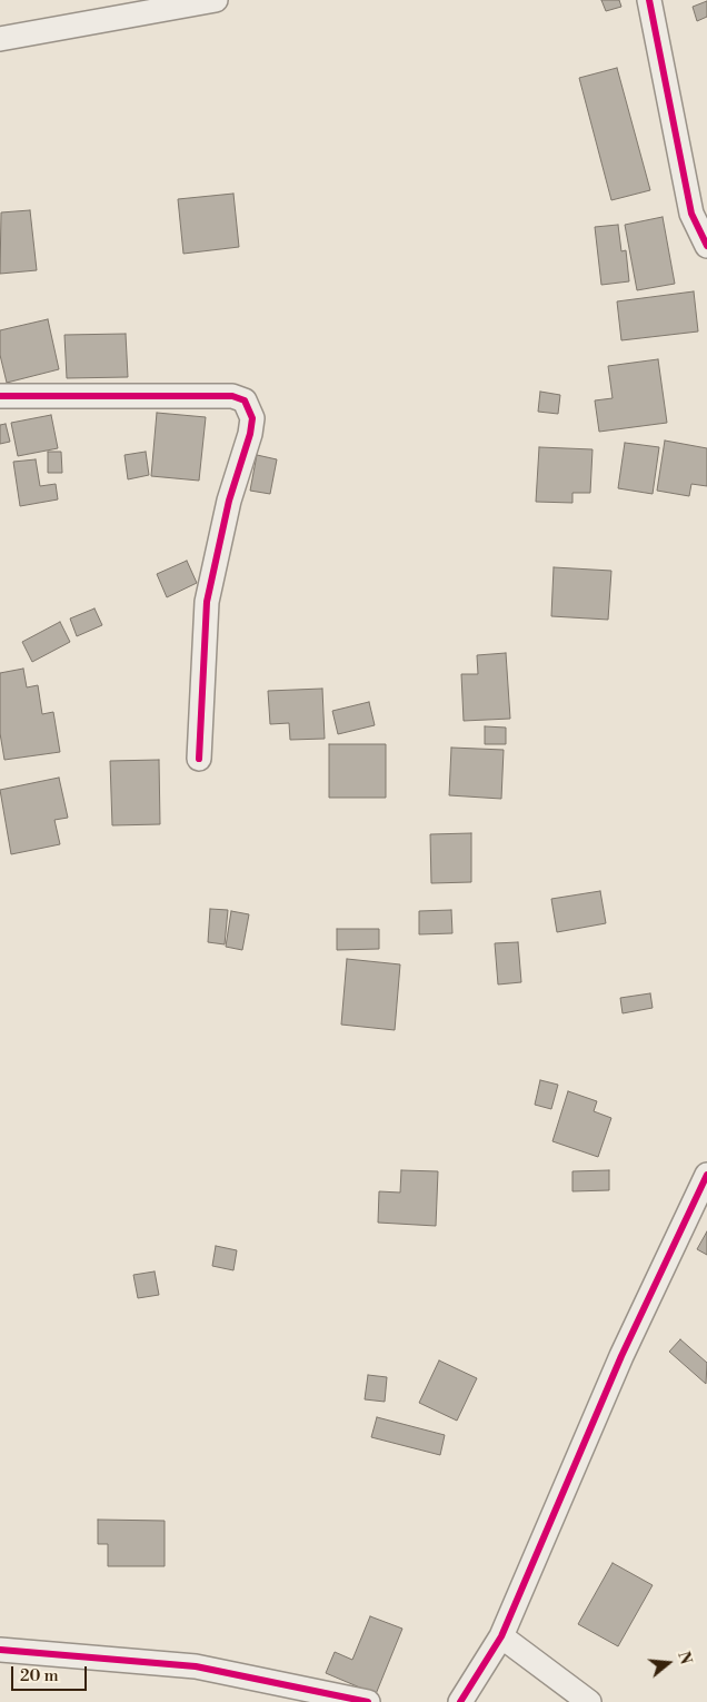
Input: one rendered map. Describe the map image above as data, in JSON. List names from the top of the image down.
{
  "scale_bar": "20 m",
  "north": "right"
}
